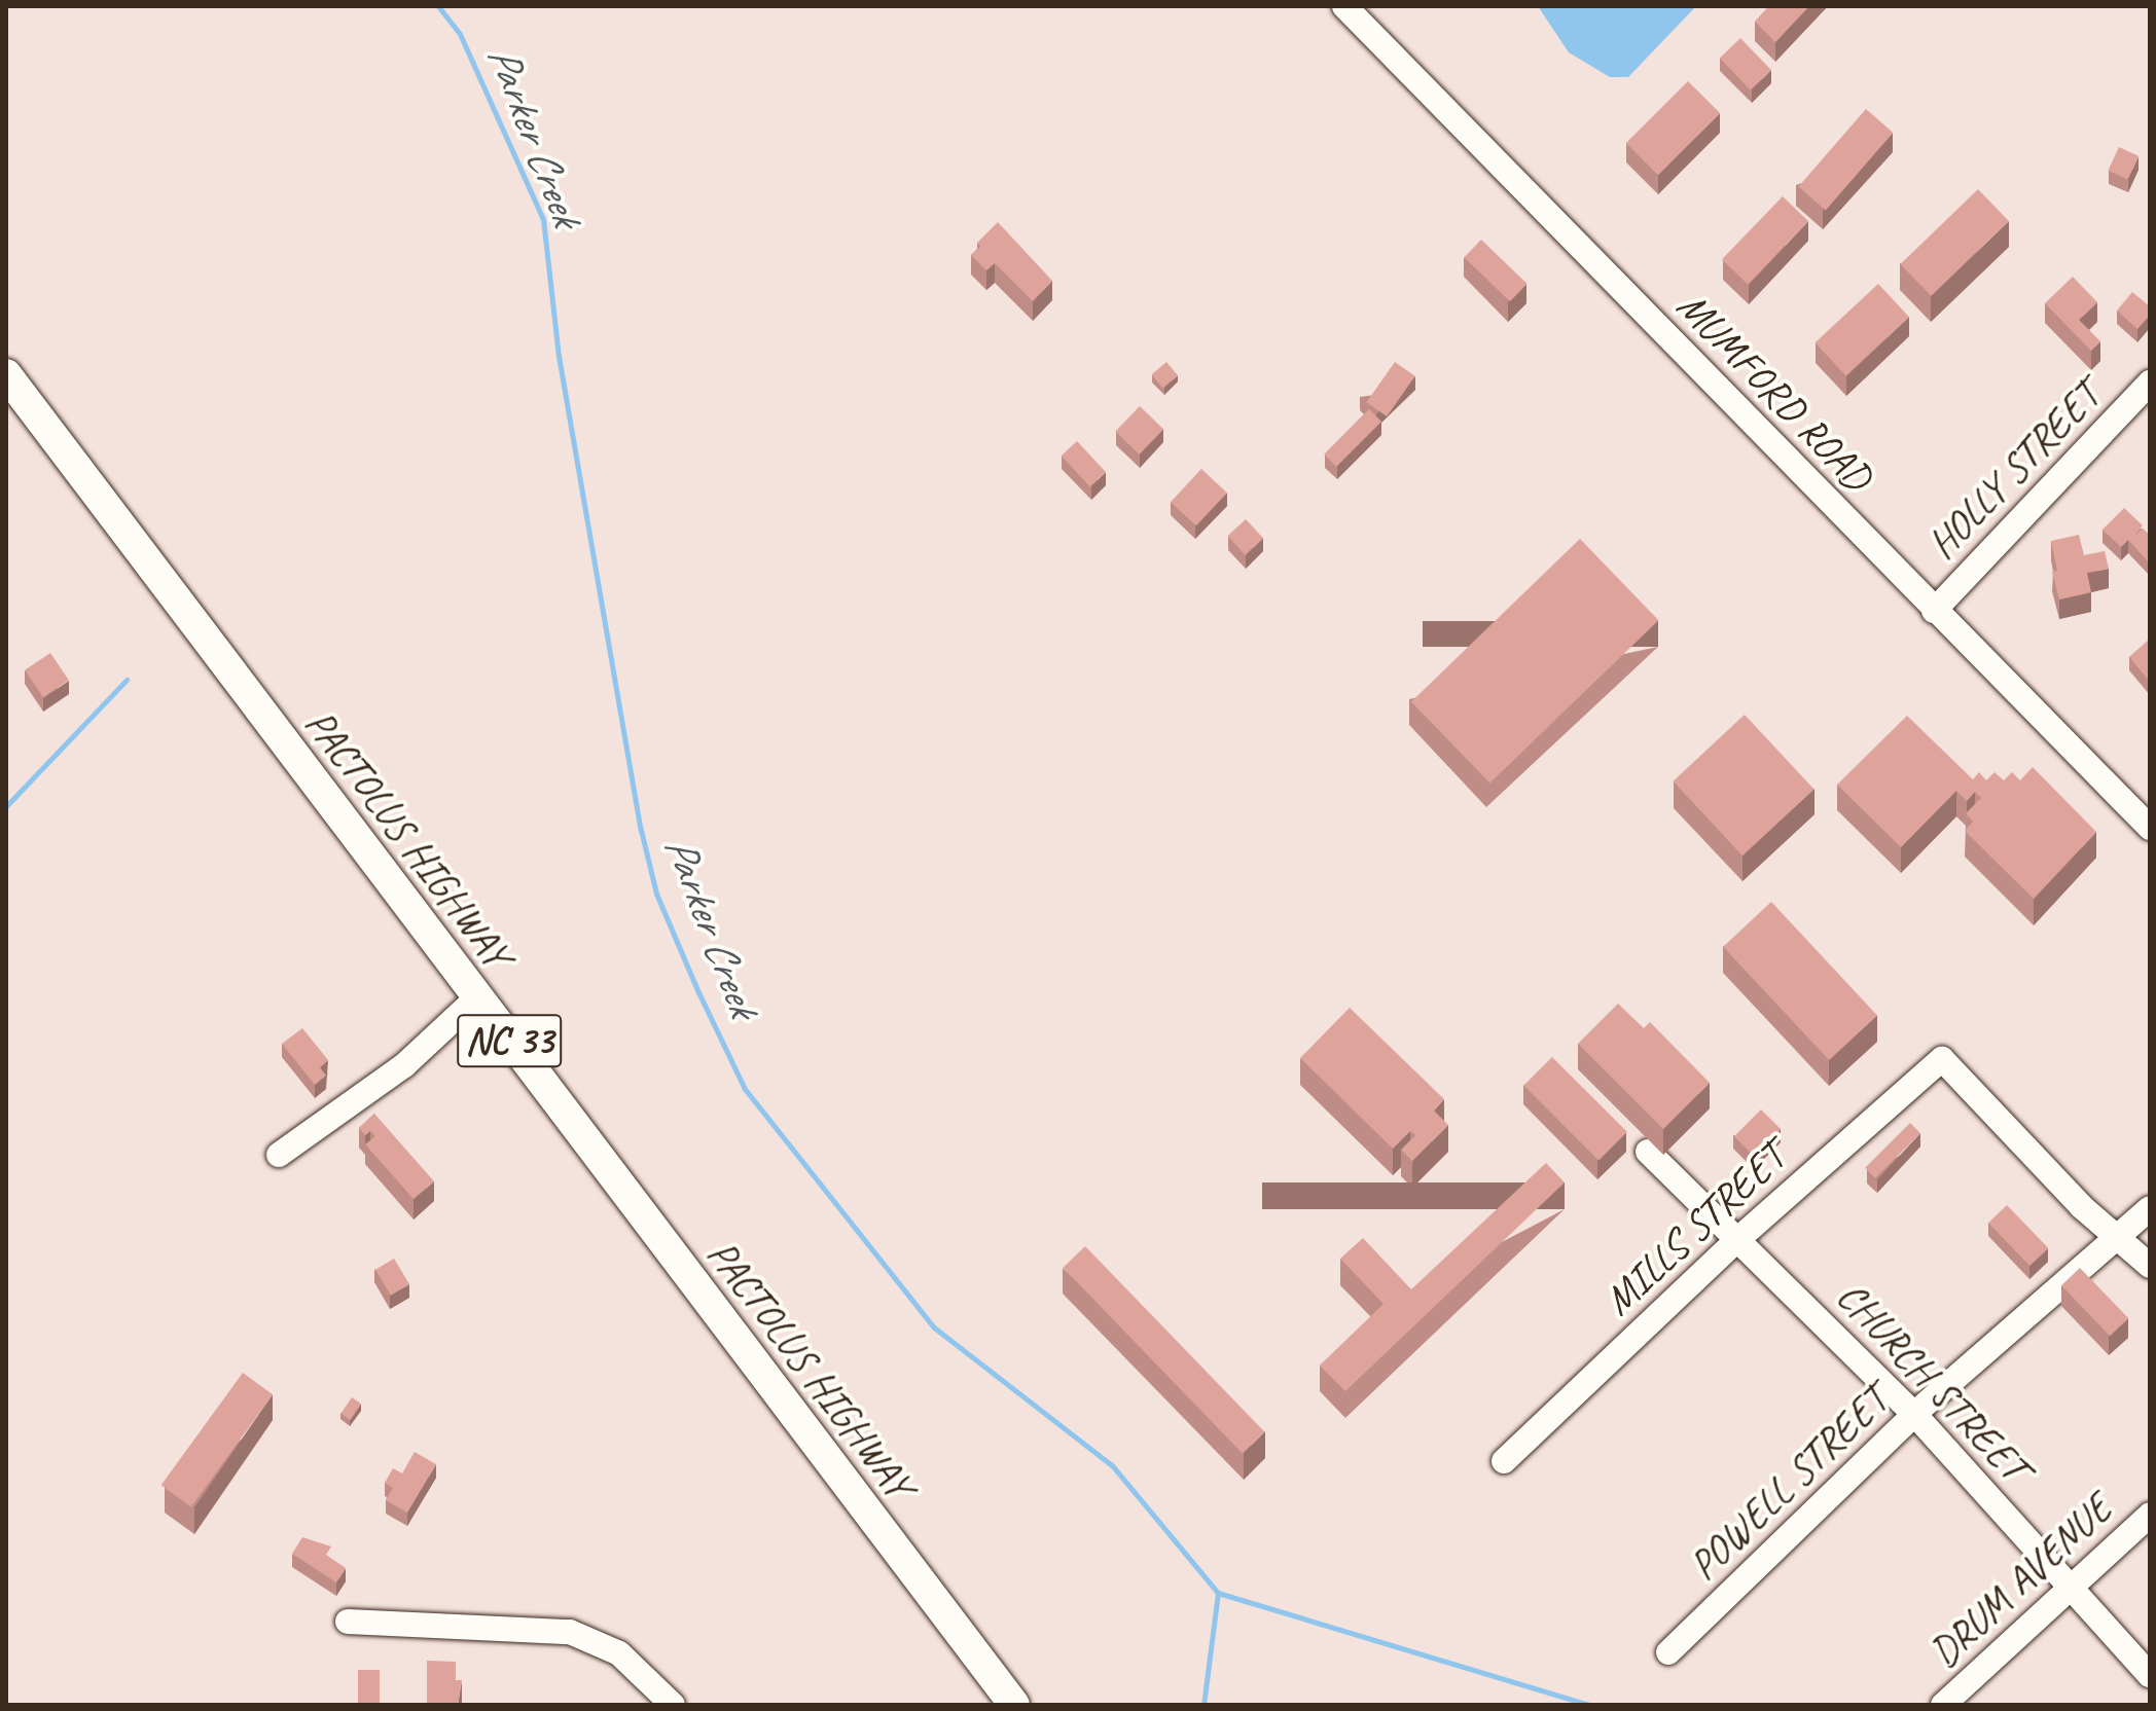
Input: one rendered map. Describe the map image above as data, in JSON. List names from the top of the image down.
{
  "streets": {
    "main road": ["PACTOLUS HIGHWAY", "NC 33"],
    "street": [
      "MUMFORD ROAD",
      "HOLLY STREET",
      "MILLS STREET",
      "CHURCH STREET",
      "POWELL STREET",
      "DRUM AVENUE"
    ]
  },
  "crossings": [
    ["MUMFORD ROAD", "HOLLY STREET"],
    ["MILLS STREET", "CHURCH STREET"],
    ["MILLS STREET", "POWELL STREET"],
    ["CHURCH STREET", "POWELL STREET"],
    ["CHURCH STREET", "DRUM AVENUE"]
  ],
  "water": ["Parker Creek"]
}
